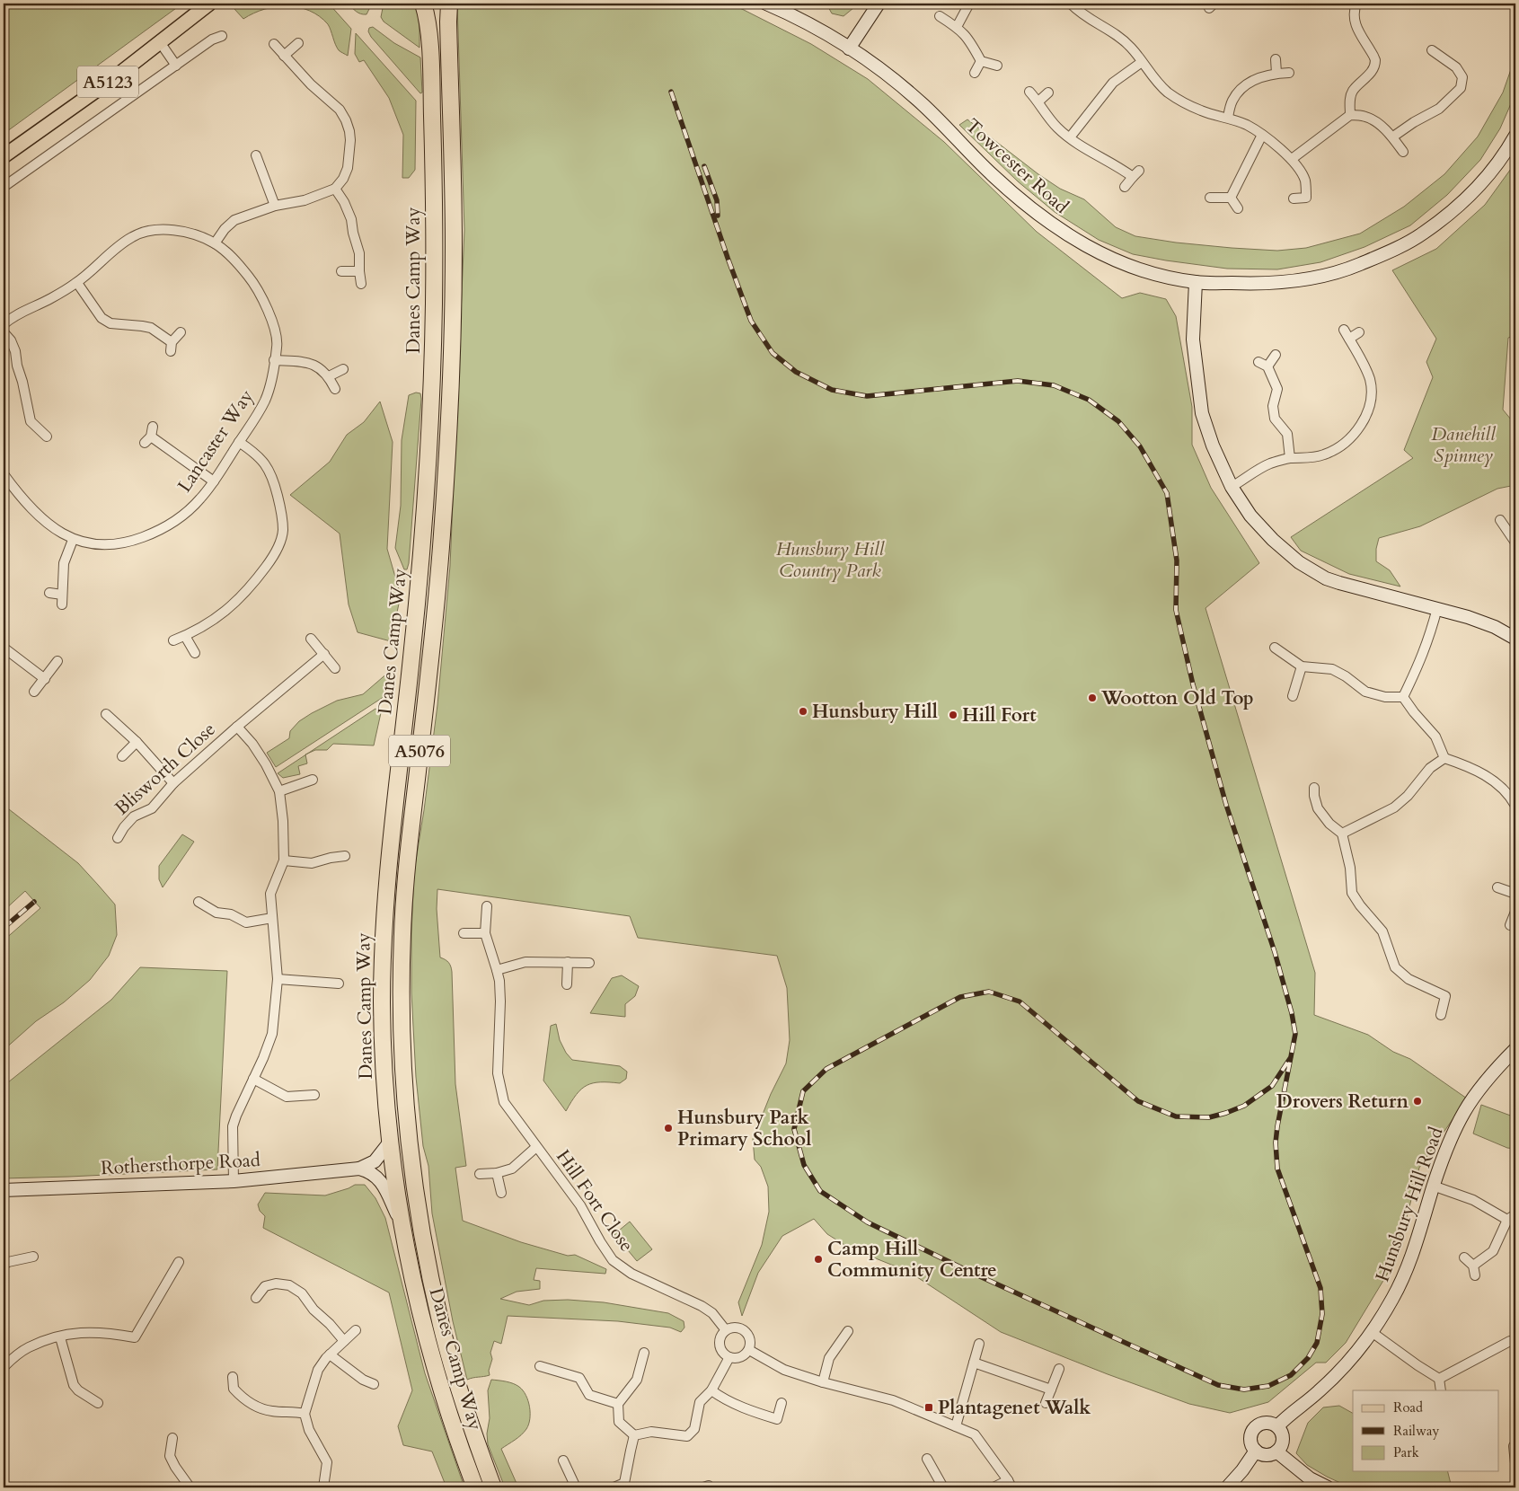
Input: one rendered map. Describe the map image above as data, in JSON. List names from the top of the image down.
{
  "streets": {
    "highway": ["Danes Camp Way", "A5076"],
    "main road": ["A5123"],
    "street": [
      "Towcester Road",
      "Lancaster Way",
      "Blisworth Close",
      "Rothersthorpe Road",
      "Hill Fort Close",
      "Hunsbury Hill Road"
    ]
  },
  "crossings": [
    ["Danes Camp Way", "Rothersthorpe Road"],
    ["Blisworth Close", "Rothersthorpe Road"]
  ],
  "parks": ["Danehill Spinney", "Hunsbury Hill Country Park"],
  "places": {
    "other": [
      "Wootton Old Top",
      "Hunsbury Hill",
      "Hill Fort",
      "Drovers Return",
      "Hunsbury Park Primary School",
      "Camp Hill Community Centre"
    ],
    "transit": ["Plantagenet Walk"]
  },
  "legend": ["Road", "Railway", "Park"]
}
